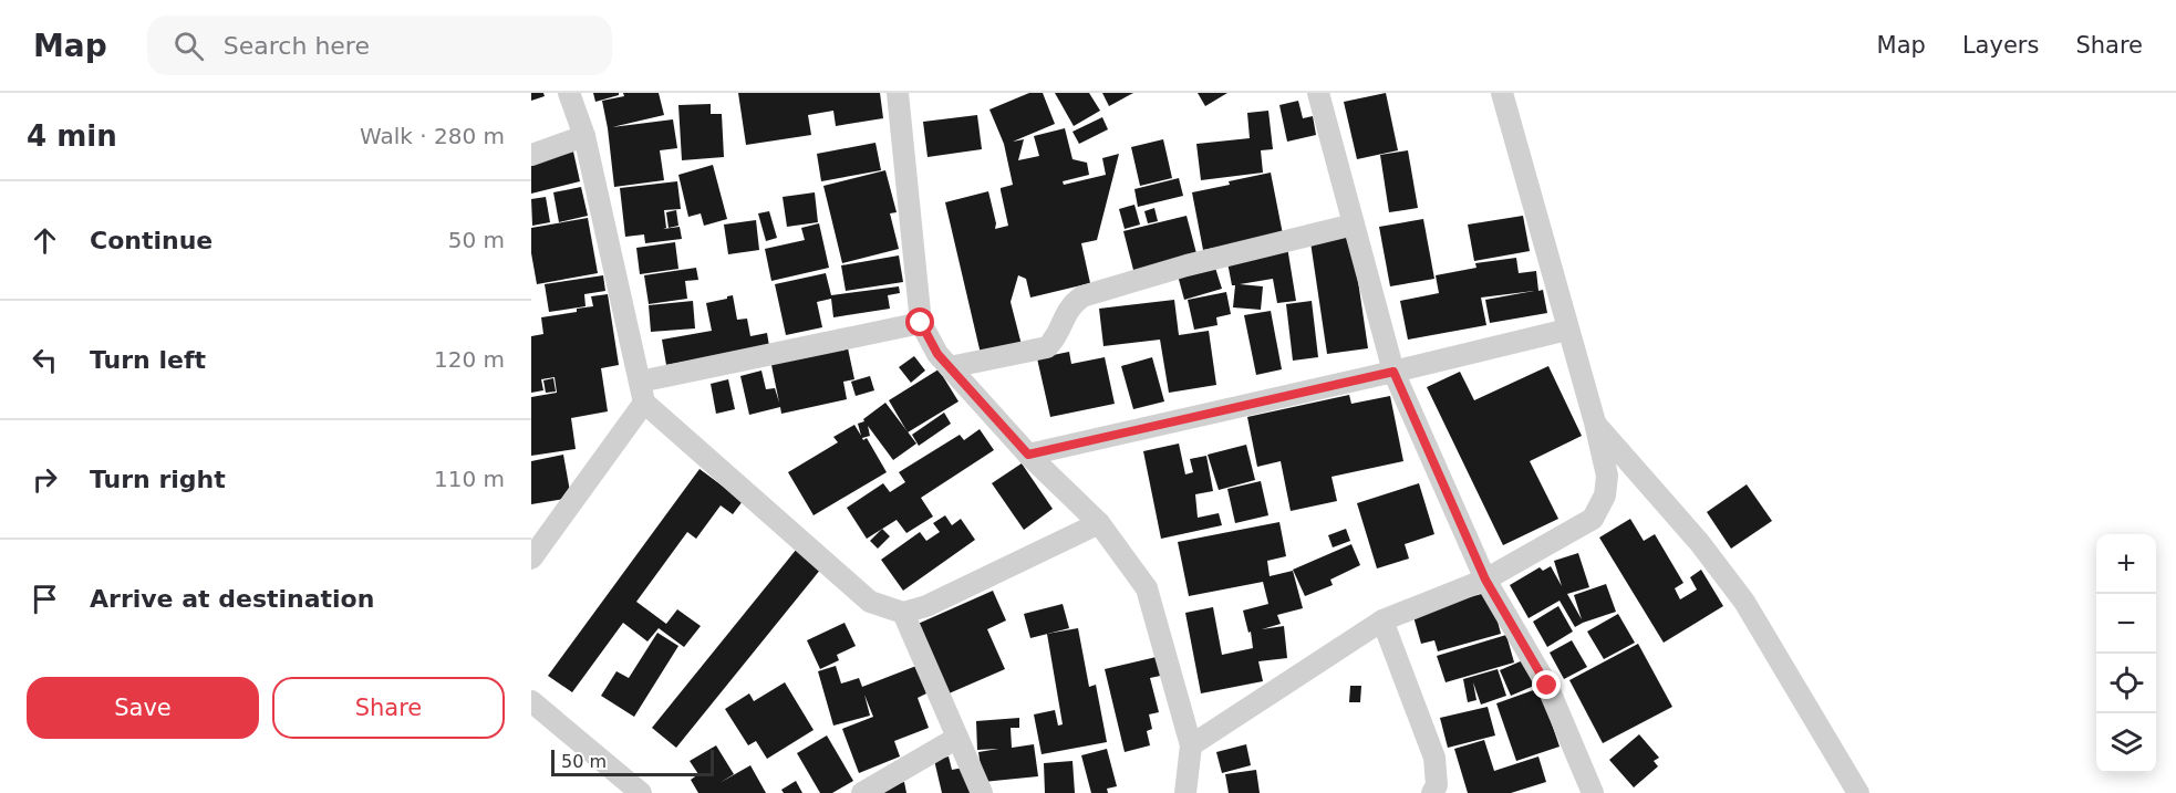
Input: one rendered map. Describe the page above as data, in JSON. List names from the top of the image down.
{
  "scale_bar": "50 m",
  "page": {
    "header": "Map",
    "search": "Search here",
    "nav": ["Map", "Layers", "Share"],
    "heading": ["4 min", "Walk · 280 m"],
    "list": [
      ["Continue", "50 m"],
      ["Turn left", "120 m"],
      ["Turn right", "110 m"],
      "Arrive at destination"
    ],
    "map_buttons": ["+", "−"],
    "buttons": ["Save", "Share"],
    "scale": "50 m"
  }
}
